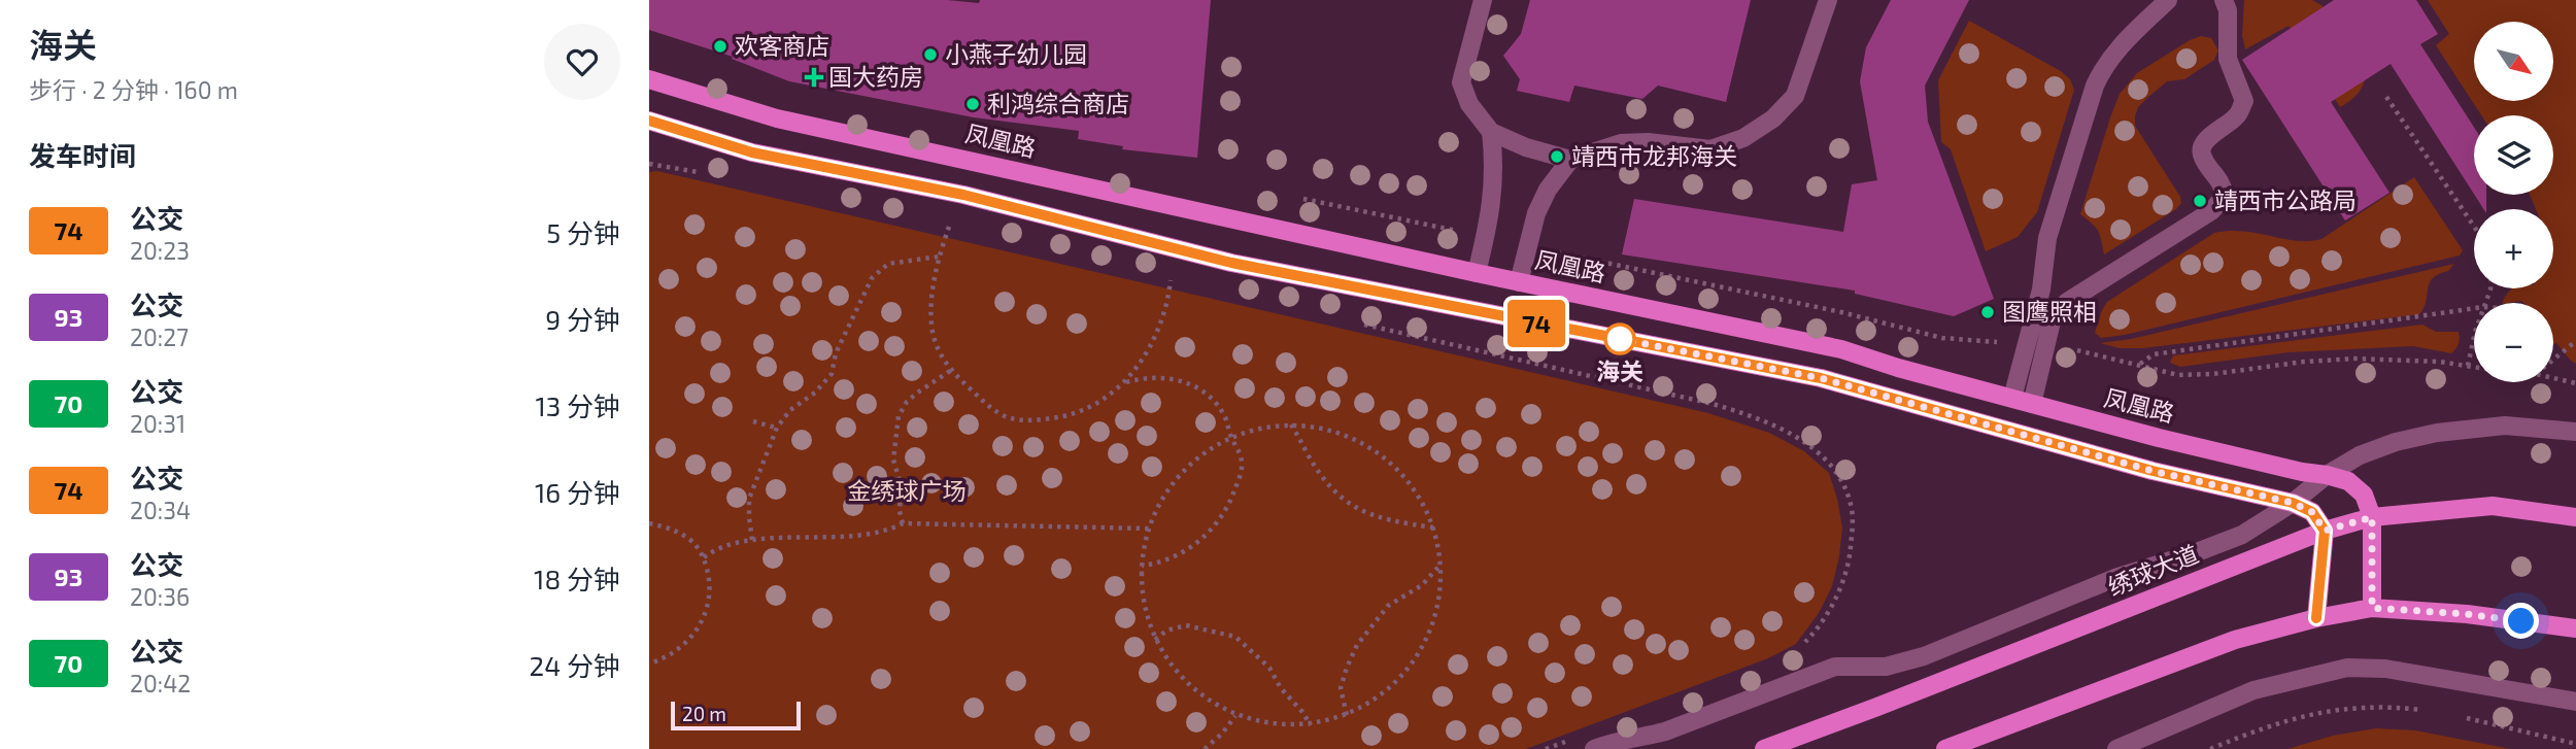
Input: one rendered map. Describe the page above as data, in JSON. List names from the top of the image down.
{
  "streets": {
    "main road": ["凤凰路", "绣球大道"]
  },
  "crossings": [
    ["凤凰路", "绣球大道"]
  ],
  "parks": ["金绣球广场"],
  "places": {
    "other": [
      "欢客商店",
      "小燕子幼儿园",
      "利鸿综合商店",
      "靖西市龙邦海关",
      "靖西市公路局",
      "图鹰照相",
      "海关"
    ],
    "health": ["国大药房"]
  },
  "lines": ["bus line 74"],
  "scale_bar": "20 m",
  "north": "bottom right",
  "page": {
    "heading": [
      ["海关", "步行 · 2 分钟 · 160 m"],
      "发车时间"
    ],
    "on_map": "74",
    "map_buttons": ["+", "−"],
    "list": [
      {
        "mark": "74",
        "name": "公交",
        "note": "20:23",
        "value": "5 分钟"
      },
      {
        "mark": "93",
        "name": "公交",
        "note": "20:27",
        "value": "9 分钟"
      },
      {
        "mark": "70",
        "name": "公交",
        "note": "20:31",
        "value": "13 分钟"
      },
      {
        "mark": "74",
        "name": "公交",
        "note": "20:34",
        "value": "16 分钟"
      },
      {
        "mark": "93",
        "name": "公交",
        "note": "20:36",
        "value": "18 分钟"
      },
      {
        "mark": "70",
        "name": "公交",
        "note": "20:42",
        "value": "24 分钟"
      }
    ],
    "scale": "20 m"
  }
}
